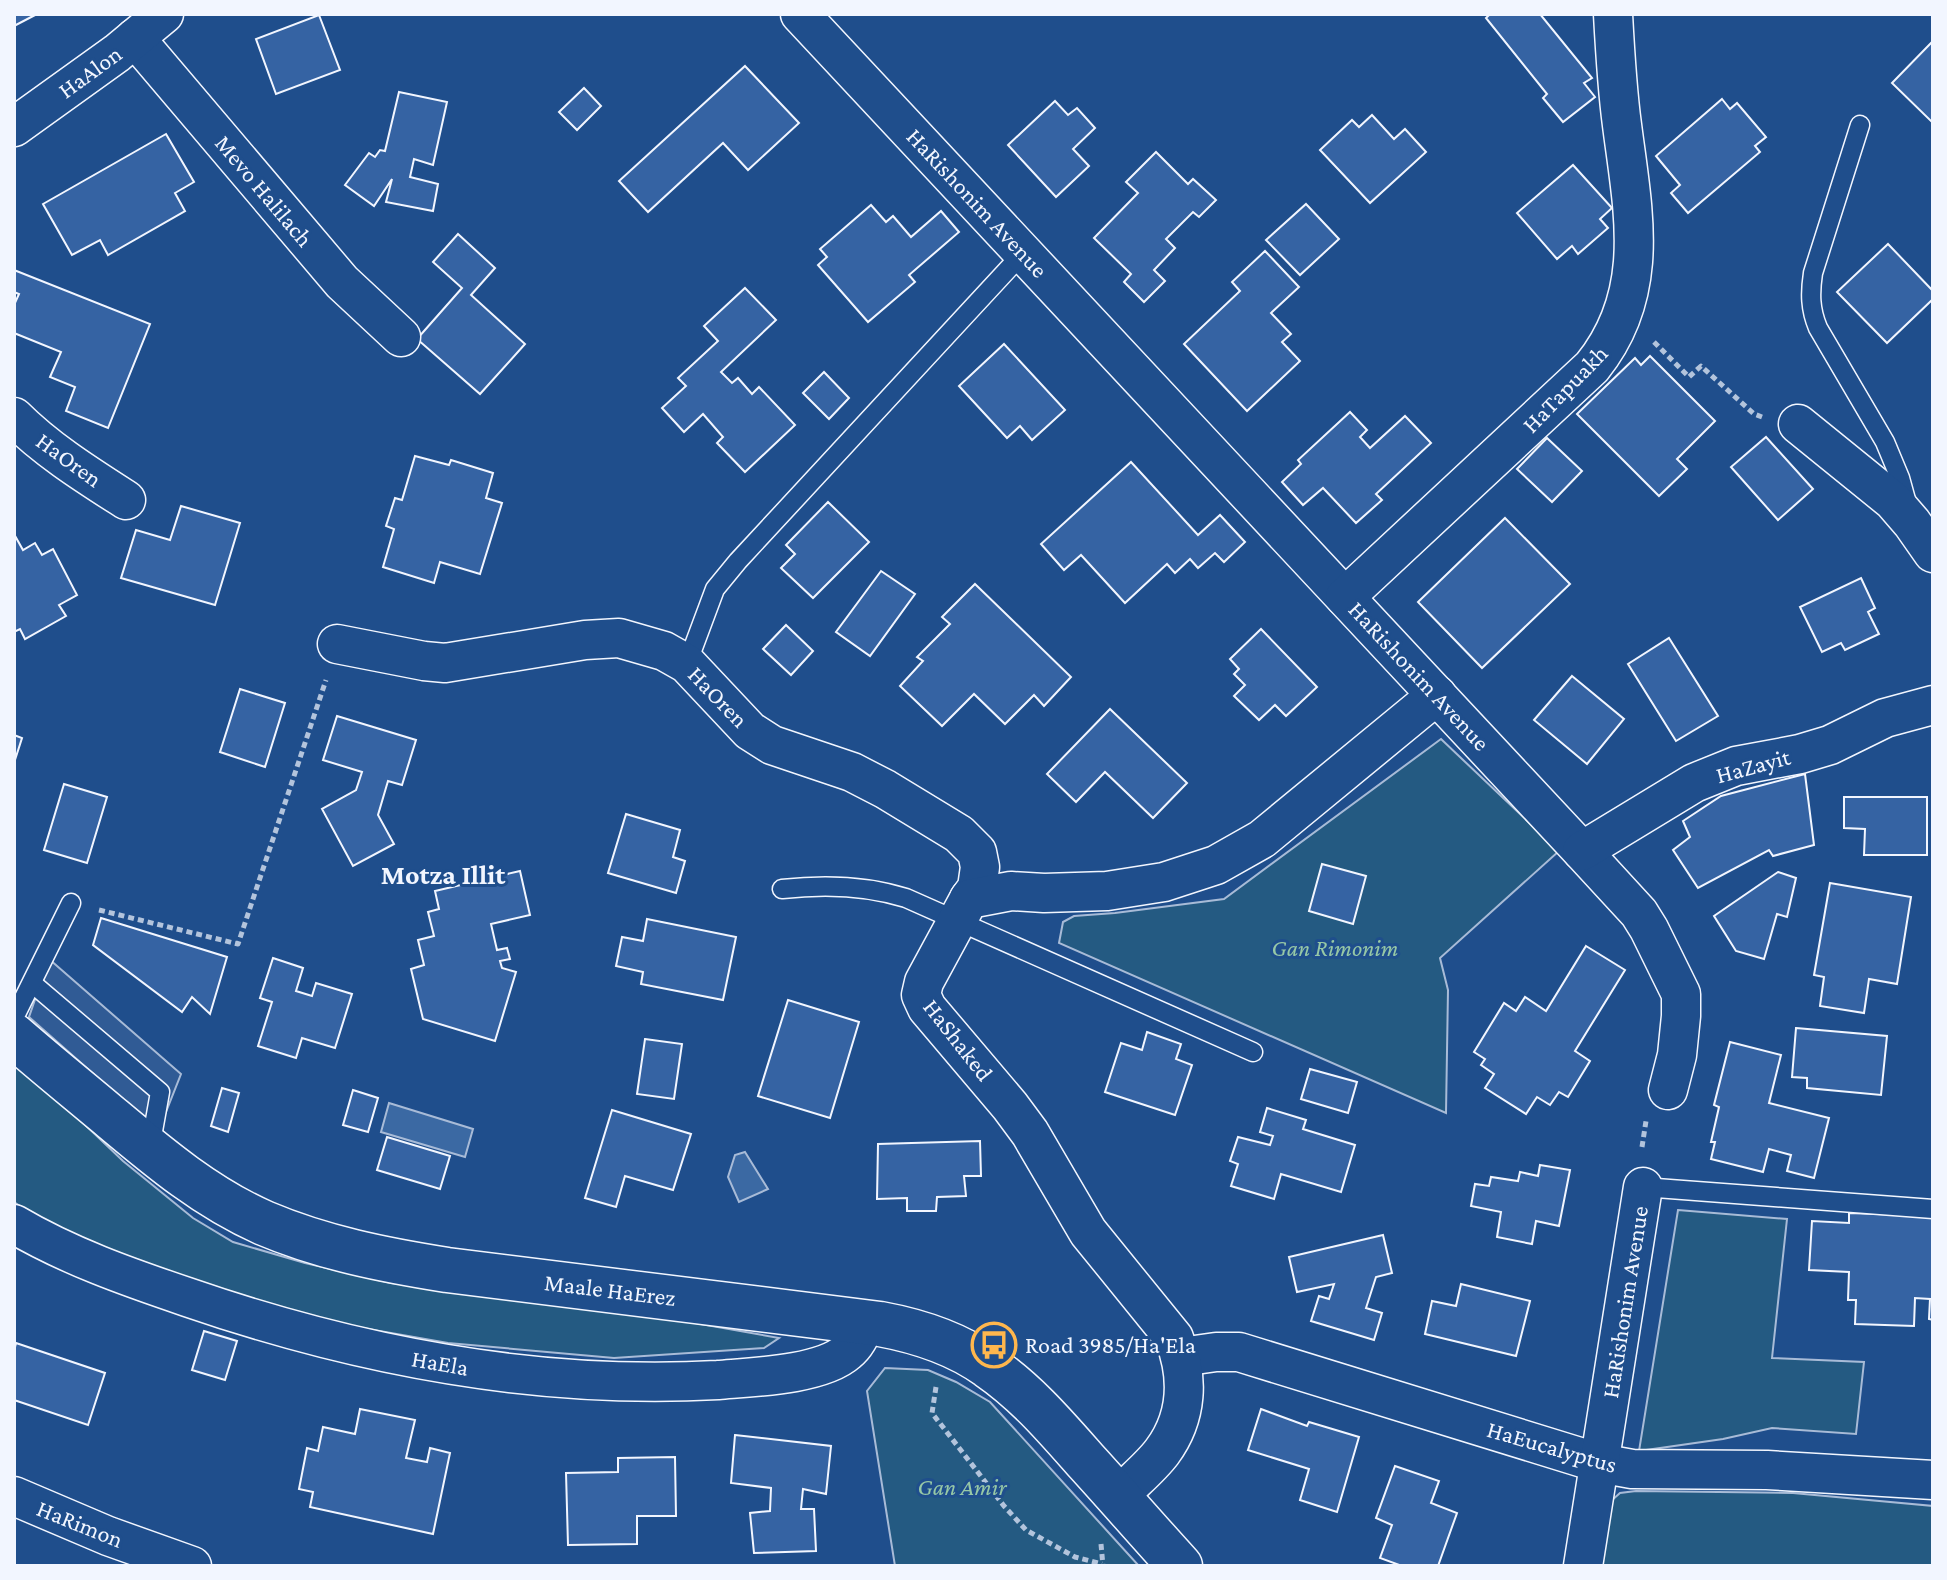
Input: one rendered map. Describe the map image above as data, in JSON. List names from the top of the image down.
{
  "streets": {
    "main road": ["Maale HaErez"],
    "street": [
      "HaAlon",
      "Mevo Halilach",
      "HaRishonim Avenue",
      "HaTapuakh",
      "HaOren",
      "HaZayit",
      "HaShaked",
      "HaEla",
      "HaEucalyptus",
      "HaRimon"
    ]
  },
  "crossings": [
    ["HaAlon", "Mevo Halilach"],
    ["HaRishonim Avenue", "HaTapuakh"],
    ["HaRishonim Avenue", "HaZayit"],
    ["HaRishonim Avenue", "HaEucalyptus"],
    ["HaOren", "HaShaked"],
    ["HaShaked", "Maale HaErez"],
    ["HaShaked", "HaEucalyptus"],
    ["Maale HaErez", "HaEla"]
  ],
  "districts": ["Motza Illit"],
  "parks": ["Gan Rimonim", "Gan Amir"],
  "places": {
    "bus stop": ["Road 3985/Ha'Ela"]
  }
}
